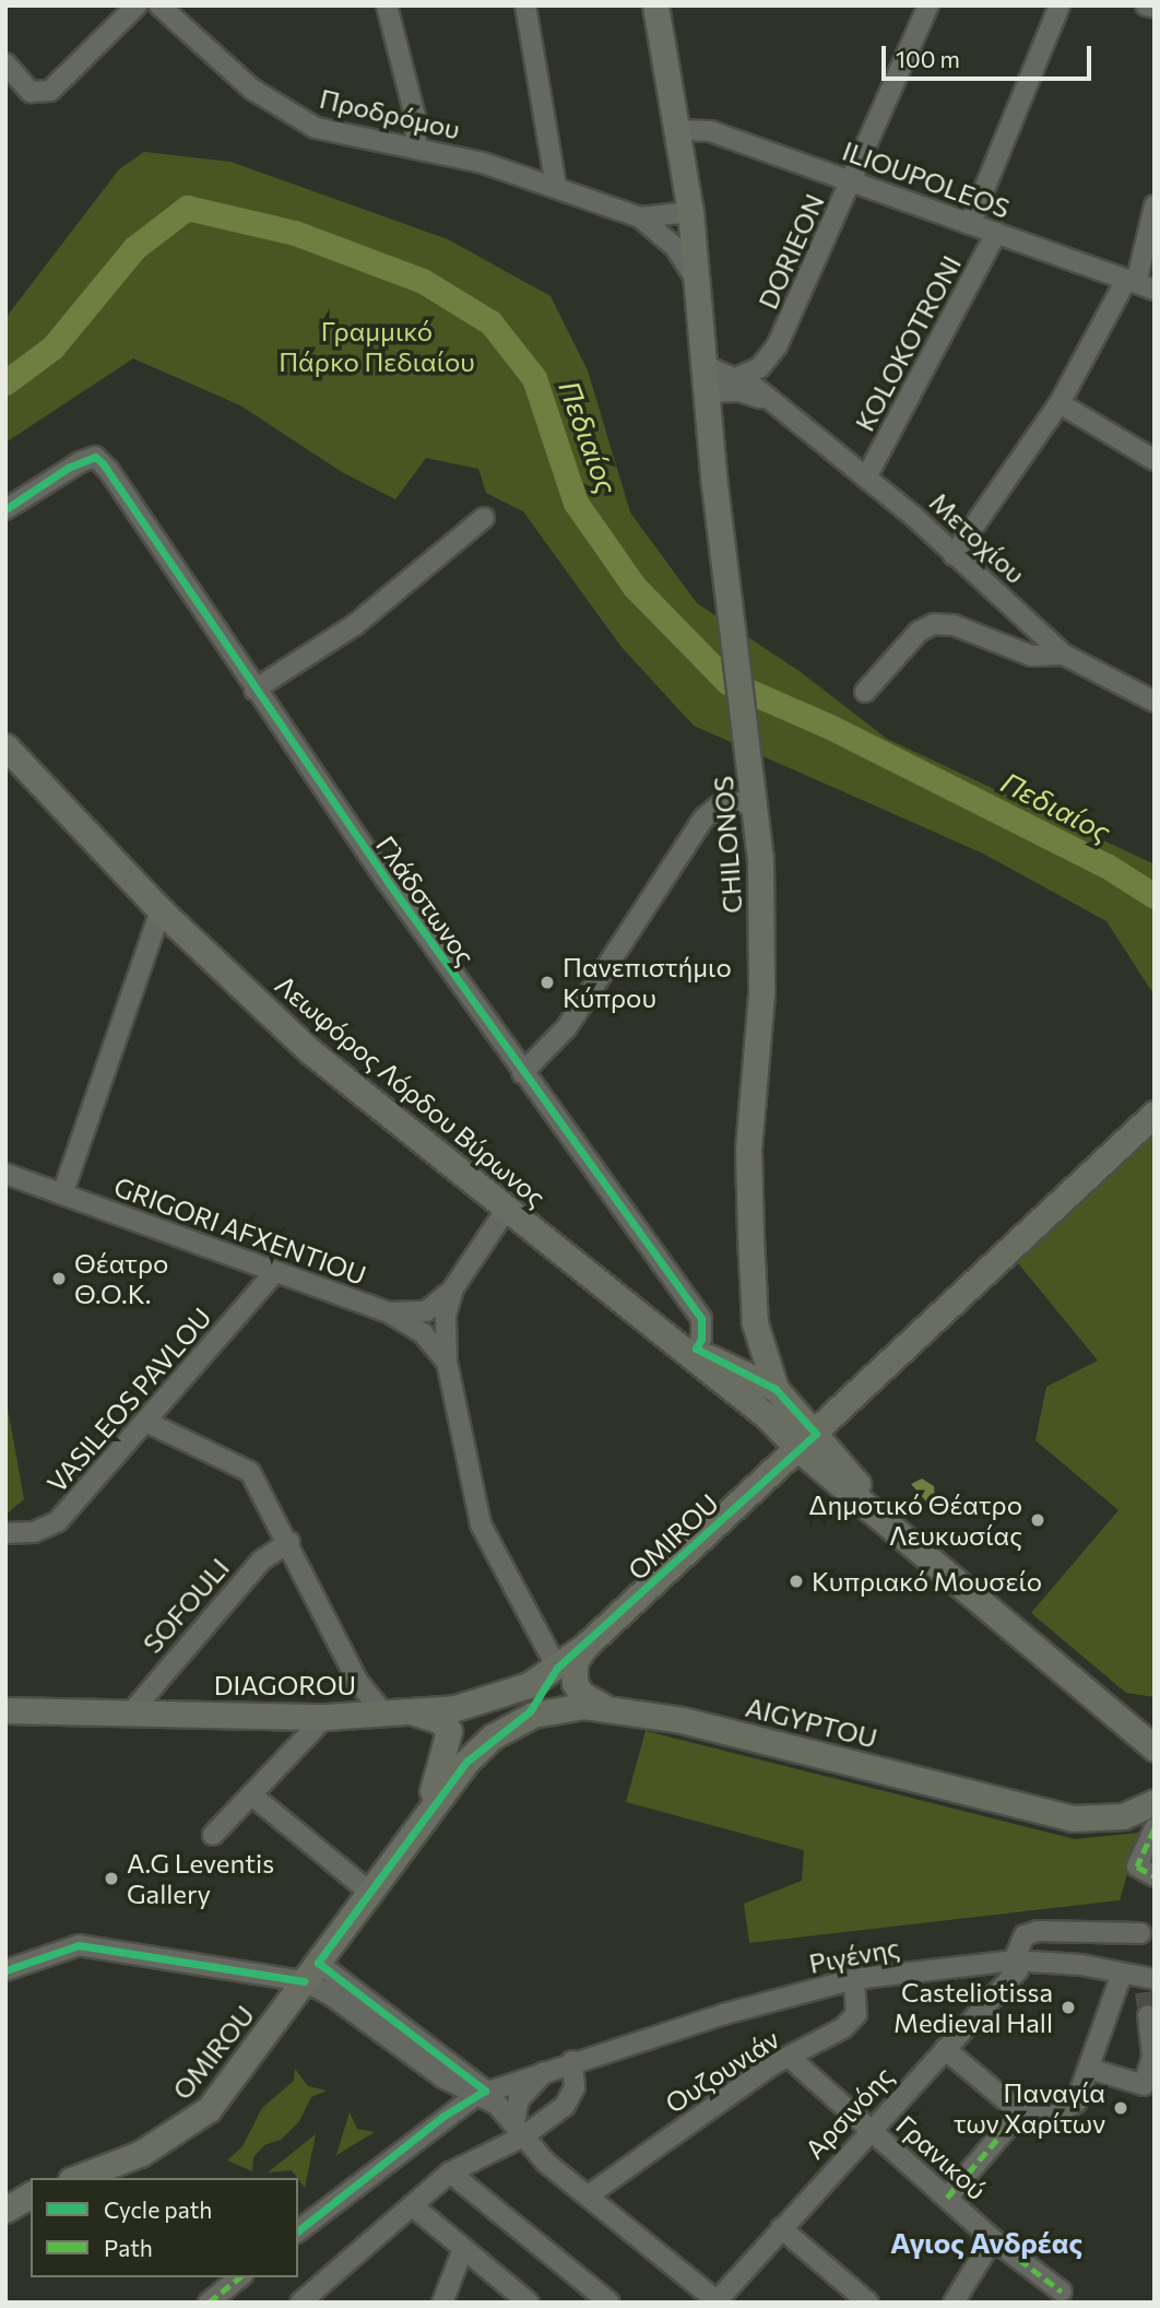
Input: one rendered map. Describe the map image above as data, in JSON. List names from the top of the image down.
{
  "streets": {
    "main road": [
      "CHILONOS",
      "Λεωφόρος Λόρδου Βύρωνος",
      "OMIROU",
      "DIAGOROU",
      "AIGYPTOU"
    ],
    "street": [
      "Προδρόμου",
      "ILIOUPOLEOS",
      "DORIEON",
      "KOLOKOTRONI",
      "Μετοχίου",
      "Γλάδστωνος",
      "GRIGORI AFXENTIOU",
      "VASILEOS PAVLOU",
      "SOFOULI",
      "Ριγένης",
      "Ουζουνιάν",
      "Αρσινόης",
      "Γρανικού"
    ]
  },
  "crossings": [
    ["ILIOUPOLEOS", "DORIEON"],
    ["ILIOUPOLEOS", "KOLOKOTRONI"],
    ["DORIEON", "Μετοχίου"],
    ["KOLOKOTRONI", "Μετοχίου"],
    ["Μετοχίου", "CHILONOS"],
    ["CHILONOS", "Λεωφόρος Λόρδου Βύρωνος"],
    ["Γλάδστωνος", "Λεωφόρος Λόρδου Βύρωνος"],
    ["Λεωφόρος Λόρδου Βύρωνος", "OMIROU"],
    ["GRIGORI AFXENTIOU", "VASILEOS PAVLOU"],
    ["OMIROU", "DIAGOROU"],
    ["OMIROU", "AIGYPTOU"],
    ["SOFOULI", "DIAGOROU"],
    ["Ριγένης", "Ουζουνιάν"],
    ["Ριγένης", "Αρσινόης"],
    ["Ουζουνιάν", "Γρανικού"],
    ["Αρσινόης", "Γρανικού"]
  ],
  "districts": ["Αγιος Ανδρέας"],
  "water": ["Πεδιαίος"],
  "parks": ["Γραμμικό Πάρκο Πεδιαίου"],
  "places": [
    "Πανεπιστήμιο Κύπρου",
    "Θέατρο Θ.Ο.Κ.",
    "Δημοτικό Θέατρο Λευκωσίας",
    "Κυπριακό Μουσείο",
    "A.G Leventis Gallery",
    "Casteliotissa Medieval Hall",
    "Παναγία των Χαρίτων"
  ],
  "legend": ["Cycle path", "Path"],
  "scale_bar": "100 m"
}
